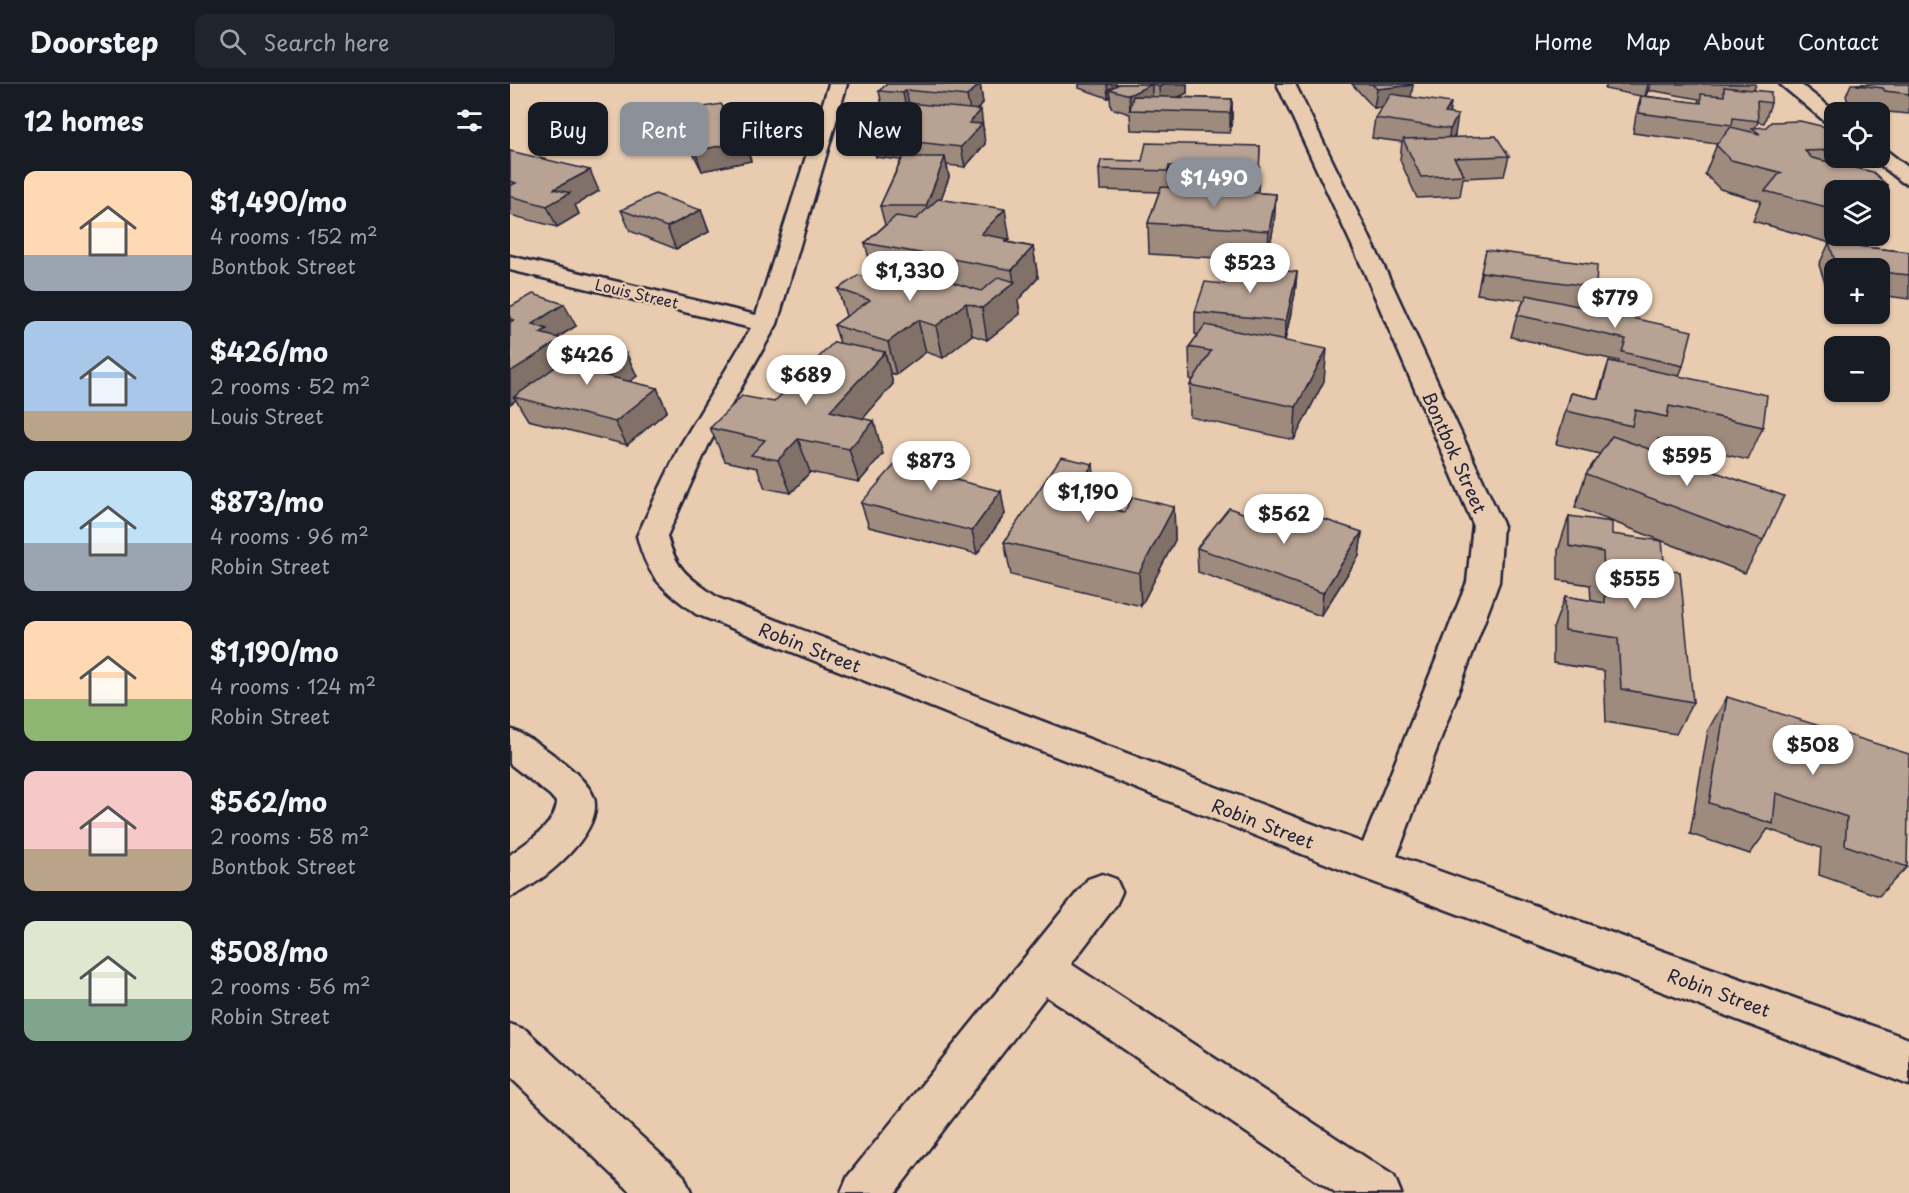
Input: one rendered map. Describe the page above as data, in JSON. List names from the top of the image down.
{
  "streets": {
    "street": ["Louis Street", "Bontbok Street", "Robin Street"]
  },
  "crossings": [
    ["Louis Street", "Robin Street"],
    ["Bontbok Street", "Robin Street"]
  ],
  "page": {
    "header": "Doorstep",
    "search": "Search here",
    "nav": [
      "Home",
      "Map",
      "About",
      "Contact"
    ],
    "heading": "12 homes",
    "map_buttons": ["+", "−"],
    "chip": [
      "Buy",
      "Rent",
      "Filters",
      "New"
    ],
    "list": [
      {
        "name": "$1,490/mo",
        "note": "4 rooms · 152 m² · Bontbok Street"
      },
      {
        "name": "$426/mo",
        "note": "2 rooms · 52 m² · Louis Street"
      },
      {
        "name": "$873/mo",
        "note": "4 rooms · 96 m² · Robin Street"
      },
      {
        "name": "$1,190/mo",
        "note": "4 rooms · 124 m² · Robin Street"
      },
      {
        "name": "$562/mo",
        "note": "2 rooms · 58 m² · Bontbok Street"
      },
      {
        "name": "$508/mo",
        "note": "2 rooms · 56 m² · Robin Street"
      }
    ],
    "price": [
      "$1,490",
      "$523",
      "$1,330",
      "$779",
      "$426",
      "$689",
      "$595",
      "$873",
      "$1,190",
      "$562",
      "$555",
      "$508"
    ]
  }
}
